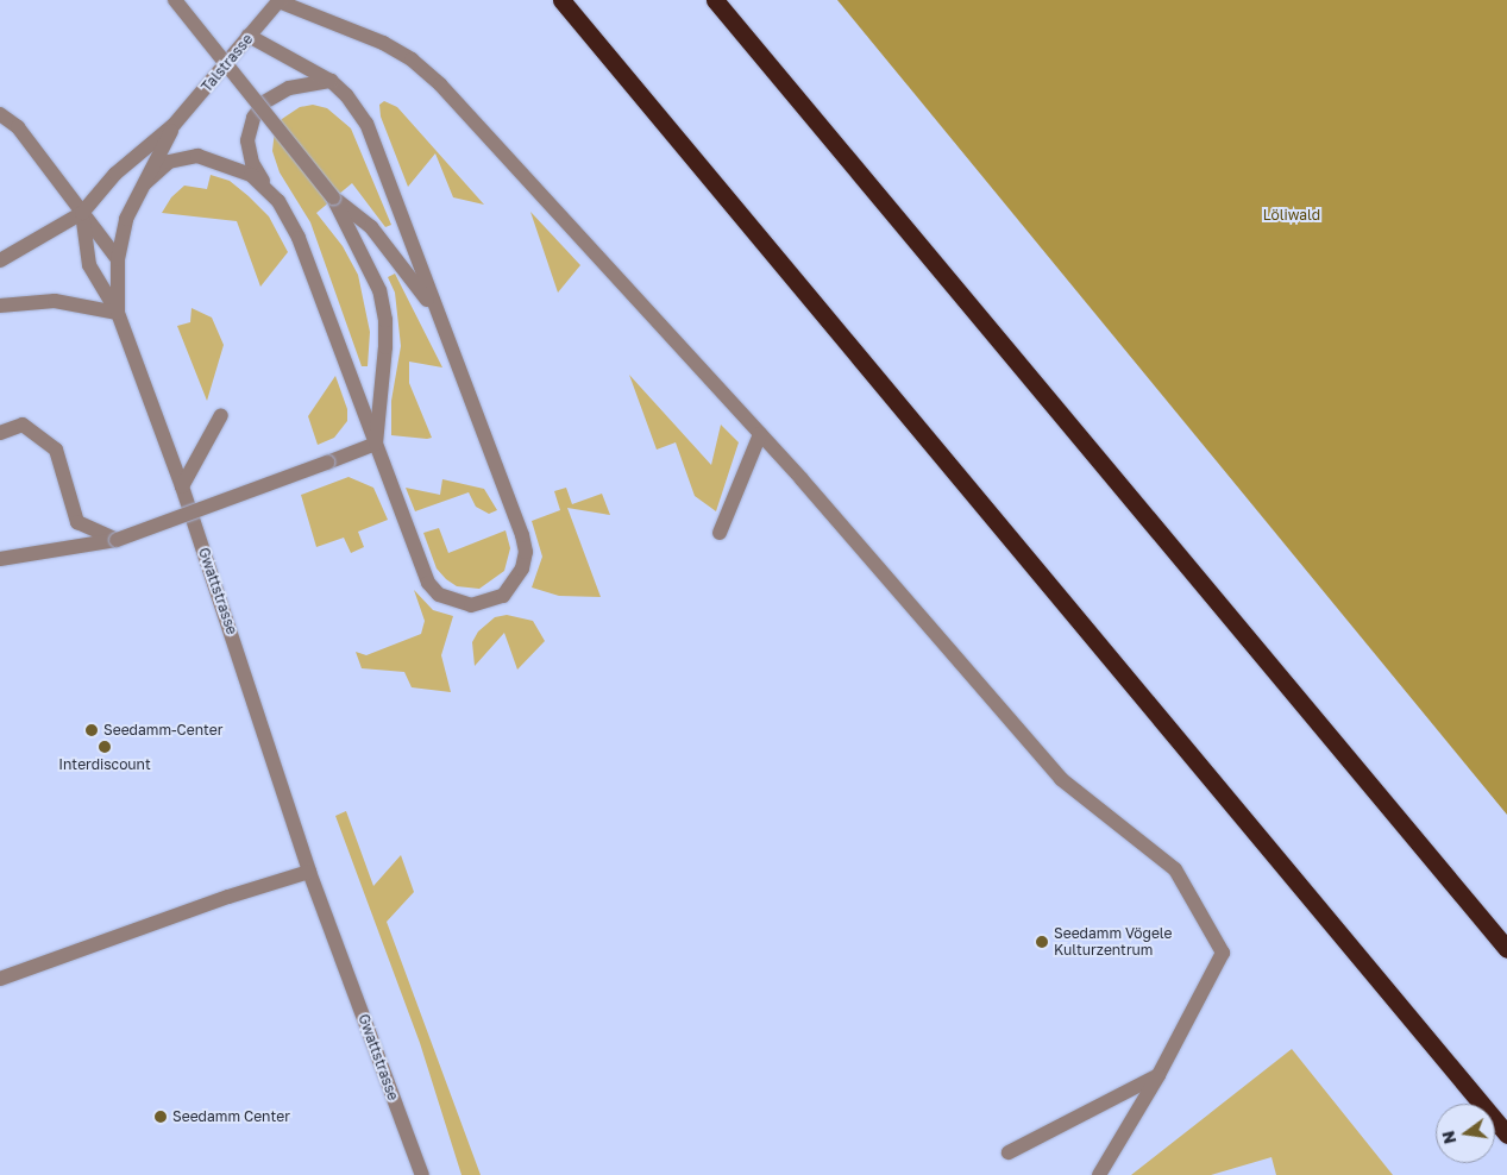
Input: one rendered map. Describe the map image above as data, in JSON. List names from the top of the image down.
{
  "streets": {
    "street": ["Talstrasse", "Gwattstrasse"]
  },
  "crossings": [
    ["Talstrasse", "Gwattstrasse"]
  ],
  "parks": ["Löliwald"],
  "places": [
    "Seedamm-Center",
    "Interdiscount",
    "Seedamm Vögele Kulturzentrum",
    "Seedamm Center"
  ],
  "north": "left"
}
